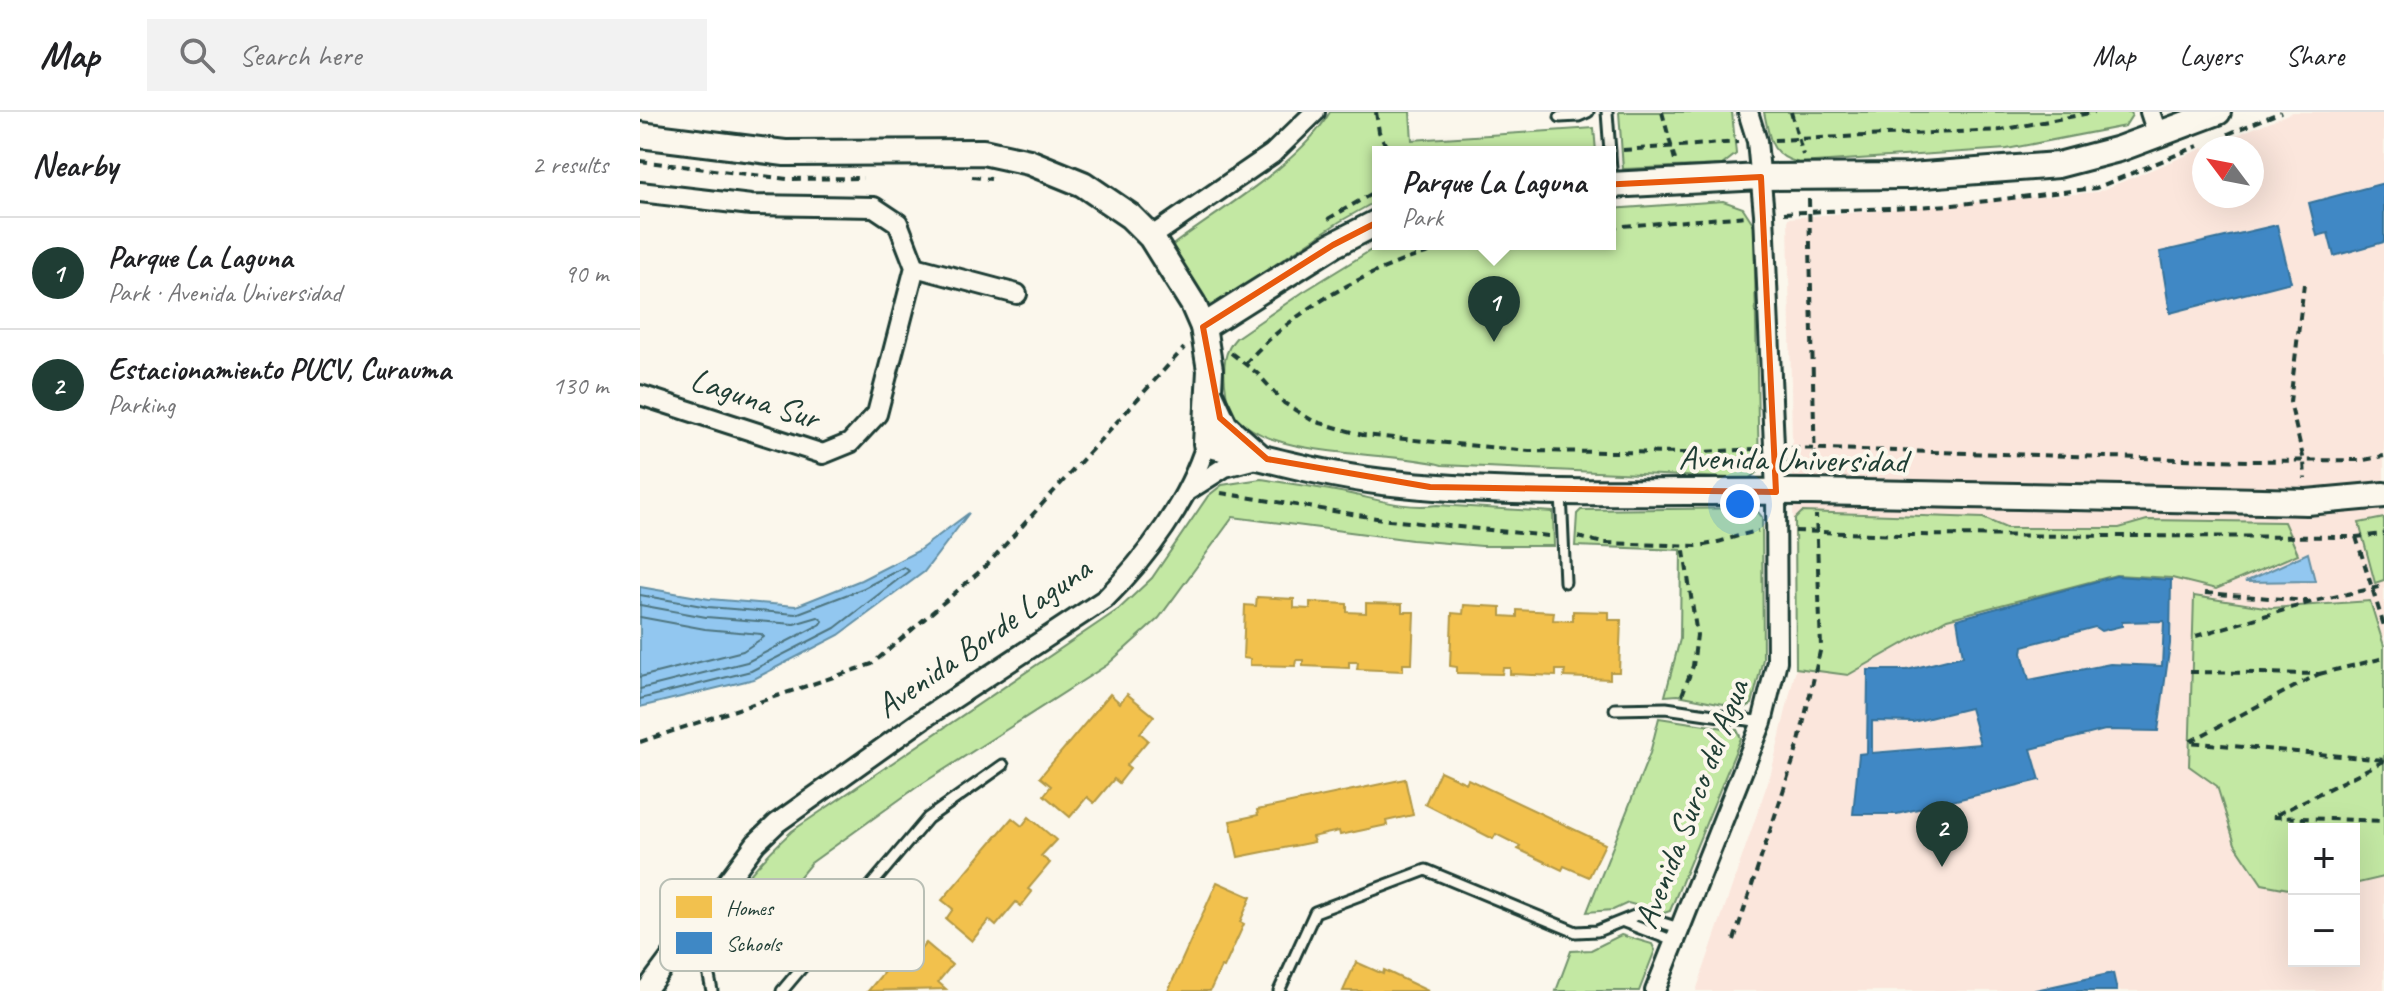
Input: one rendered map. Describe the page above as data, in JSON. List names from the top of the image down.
{
  "streets": {
    "street": [
      "Laguna Sur",
      "Avenida Universidad",
      "Avenida Borde Laguna",
      "Avenida Surco del Agua"
    ]
  },
  "crossings": [
    ["Avenida Universidad", "Avenida Borde Laguna"],
    ["Avenida Universidad", "Avenida Surco del Agua"]
  ],
  "legend": ["Homes", "Schools"],
  "north": "top left",
  "page": {
    "header": "Map",
    "search": "Search here",
    "nav": ["Map", "Layers", "Share"],
    "heading": ["Nearby", "2 results"],
    "popup": ["Parque La Laguna", "Park"],
    "list": [
      {
        "mark": "1",
        "name": "Parque La Laguna",
        "note": "Park · Avenida Universidad",
        "value": "90 m"
      },
      {
        "mark": "2",
        "name": "Estacionamiento PUCV, Curauma",
        "note": "Parking",
        "value": "130 m"
      }
    ],
    "pins": ["1", "2"],
    "map_buttons": ["+", "−"]
  }
}
